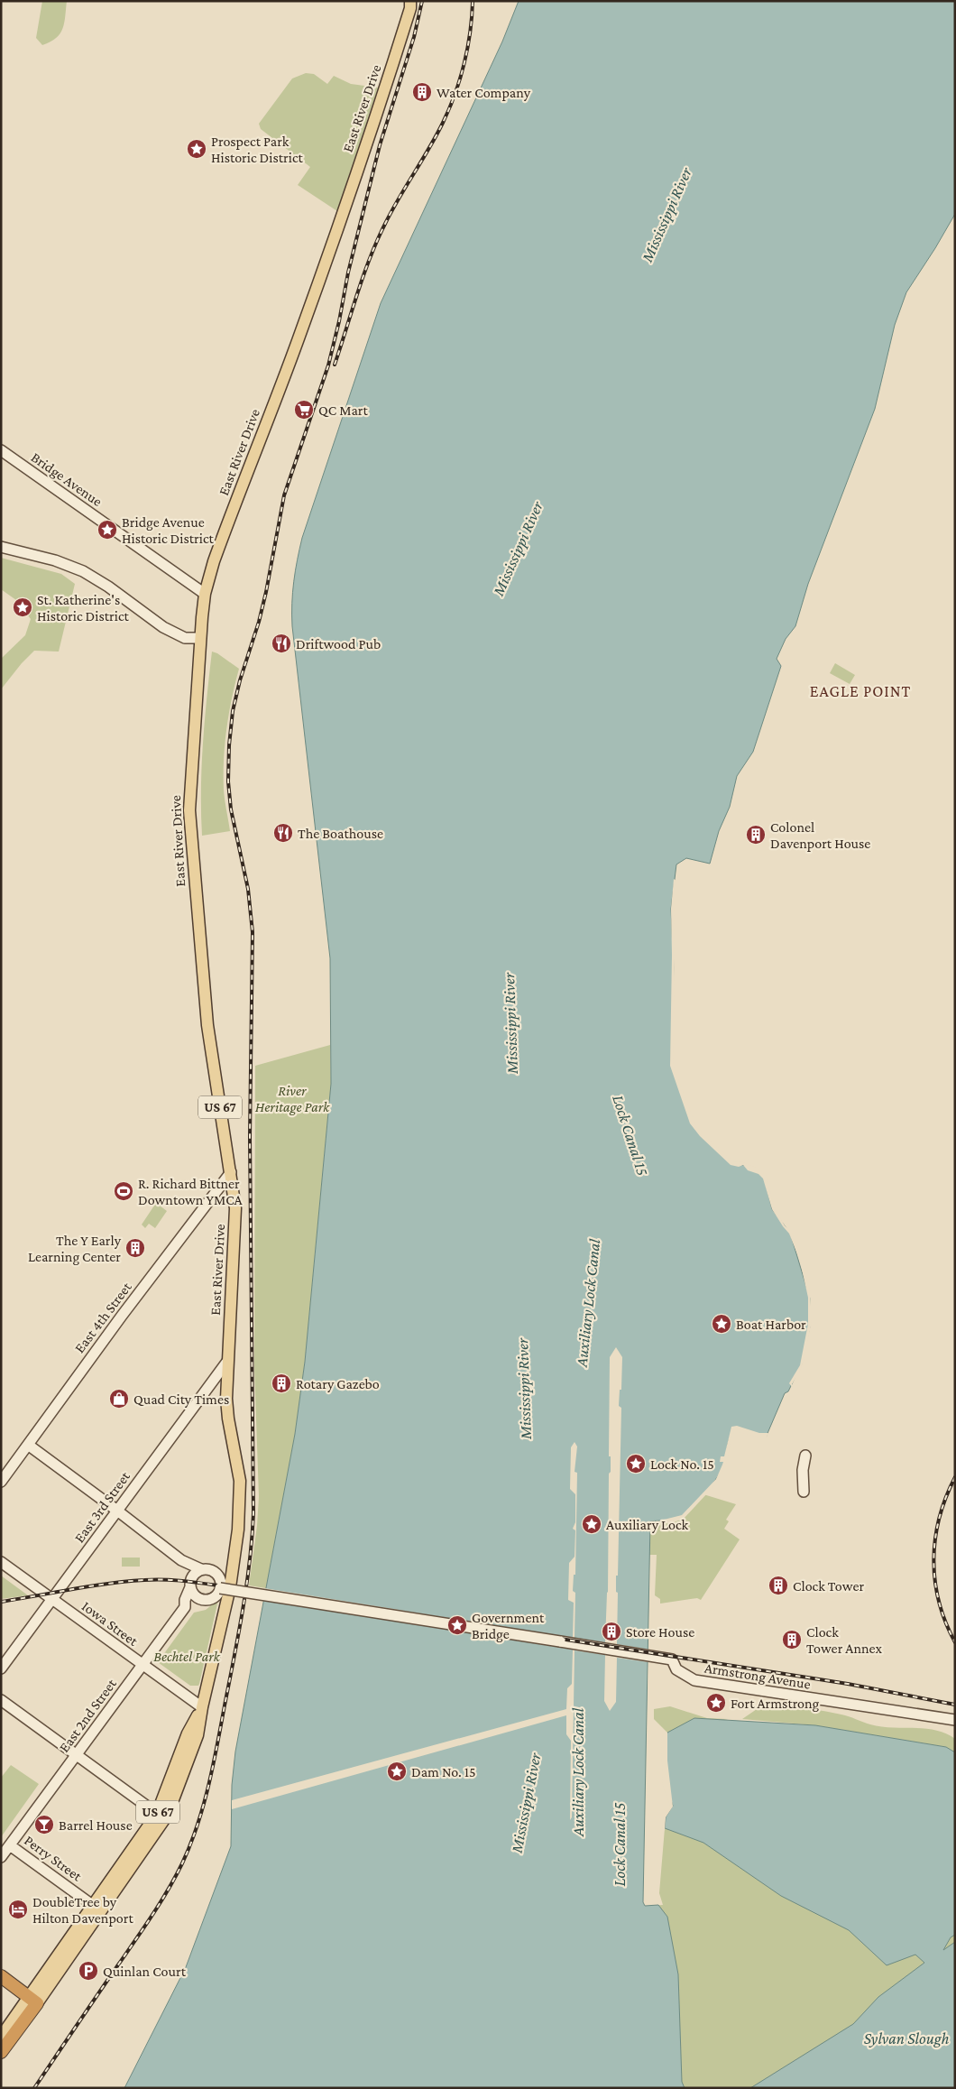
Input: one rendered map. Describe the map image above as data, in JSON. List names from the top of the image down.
{
  "streets": {
    "highway": ["US 67"],
    "main road": ["East River Drive"],
    "street": [
      "Bridge Avenue",
      "East 4th Street",
      "East 3rd Street",
      "Iowa Street",
      "Armstrong Avenue",
      "East 2nd Street",
      "Perry Street"
    ]
  },
  "crossings": [
    ["East River Drive", "Bridge Avenue"],
    ["East River Drive", "US 67"],
    ["East River Drive", "East 4th Street"],
    ["East River Drive", "East 3rd Street"],
    ["East River Drive", "Iowa Street"],
    ["East River Drive", "Perry Street"],
    ["East 3rd Street", "Iowa Street"],
    ["Iowa Street", "East 2nd Street"],
    ["Armstrong Avenue", "East 2nd Street"],
    ["East 2nd Street", "Perry Street"]
  ],
  "districts": ["EAGLE POINT"],
  "water": [
    "Mississippi River",
    "Lock Canal 15",
    "Auxiliary Lock Canal",
    "Sylvan Slough"
  ],
  "parks": ["River Heritage Park", "Bechtel Park"],
  "places": {
    "building": [
      "Water Company",
      "Colonel Davenport House",
      "The Y Early Learning Center",
      "Rotary Gazebo",
      "Clock Tower",
      "Store House",
      "Clock Tower Annex"
    ],
    "place": [
      "Prospect Park Historic District",
      "Bridge Avenue Historic District",
      "St. Katherine's Historic District",
      "Boat Harbor",
      "Lock No. 15",
      "Auxiliary Lock",
      "Government Bridge",
      "Fort Armstrong",
      "Dam No. 15"
    ],
    "supermarket": ["QC Mart"],
    "restaurant": ["Driftwood Pub", "The Boathouse"],
    "sports": ["R. Richard Bittner Downtown YMCA"],
    "shop": ["Quad City Times"],
    "bar": ["Barrel House"],
    "hotel": ["DoubleTree by Hilton Davenport"],
    "parking": ["Quinlan Court"]
  }
}
